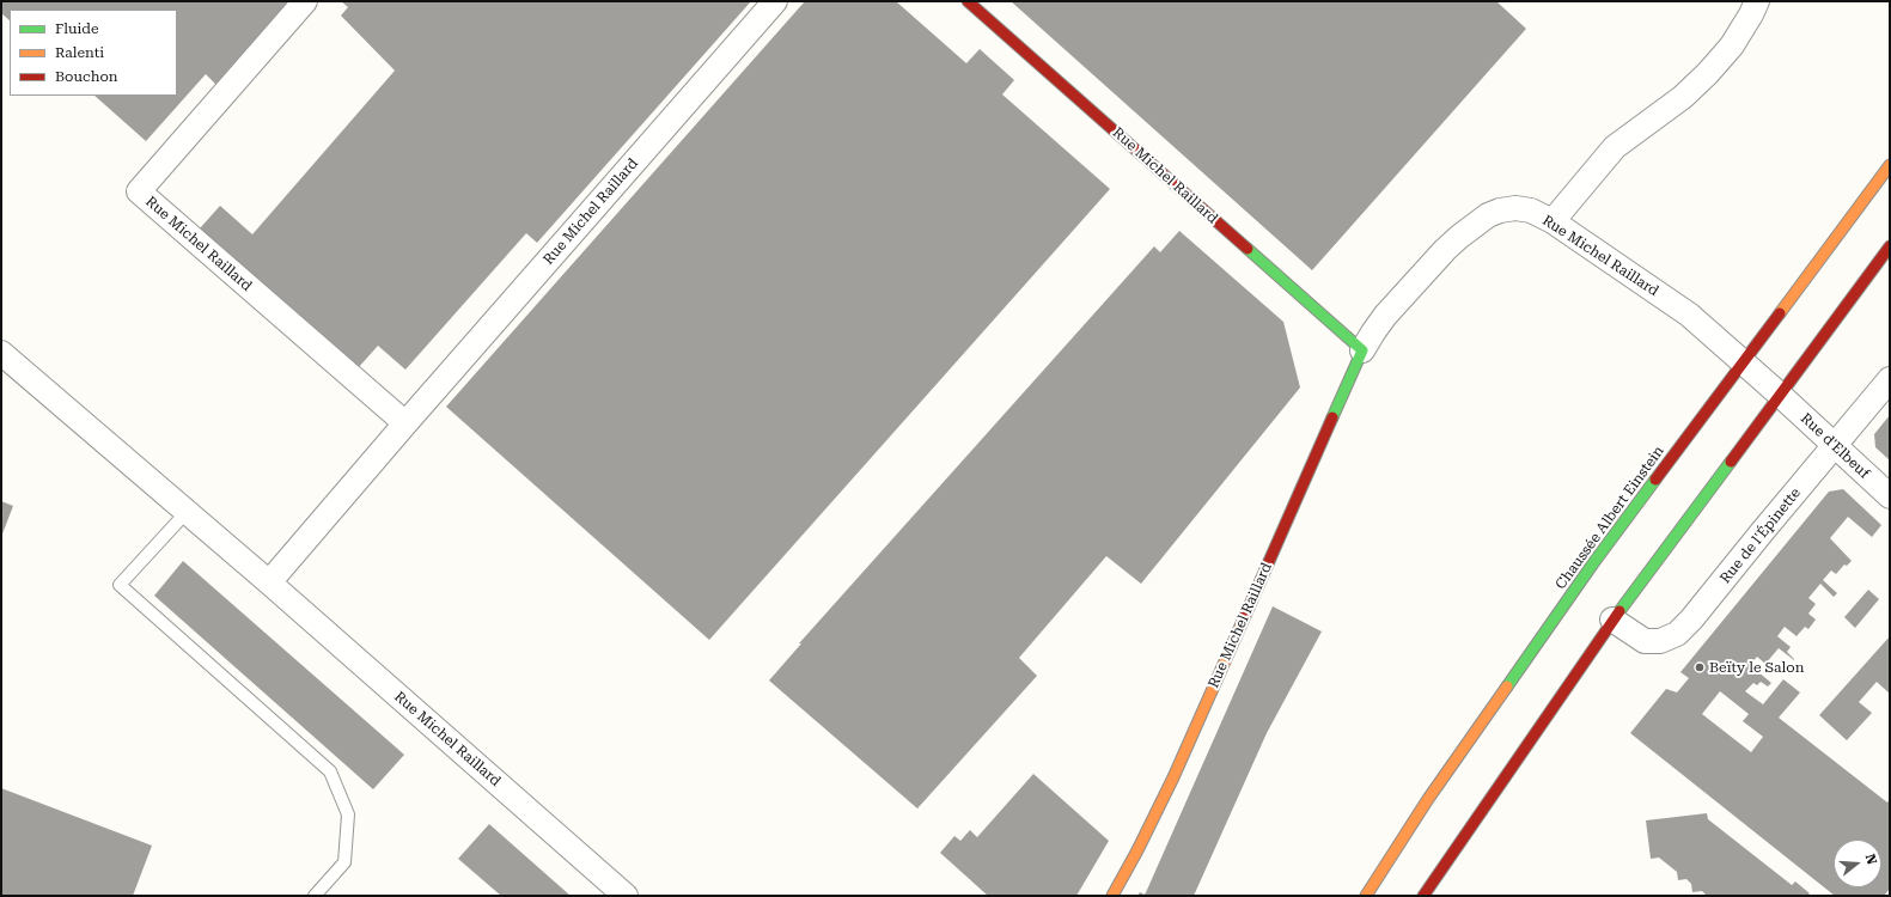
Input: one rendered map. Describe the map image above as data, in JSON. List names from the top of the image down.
{
  "streets": {
    "main road": ["Rue Michel Raillard", "Chaussée Albert Einstein"],
    "street": ["Rue d'Elbeuf", "Rue de l'Épinette"]
  },
  "crossings": [
    ["Rue Michel Raillard", "Rue d'Elbeuf"],
    ["Rue Michel Raillard", "Chaussée Albert Einstein"],
    ["Rue d'Elbeuf", "Rue de l'Épinette"]
  ],
  "places": ["Beïty le Salon"],
  "legend": ["Fluide", "Ralenti", "Bouchon"],
  "north": "right"
}
